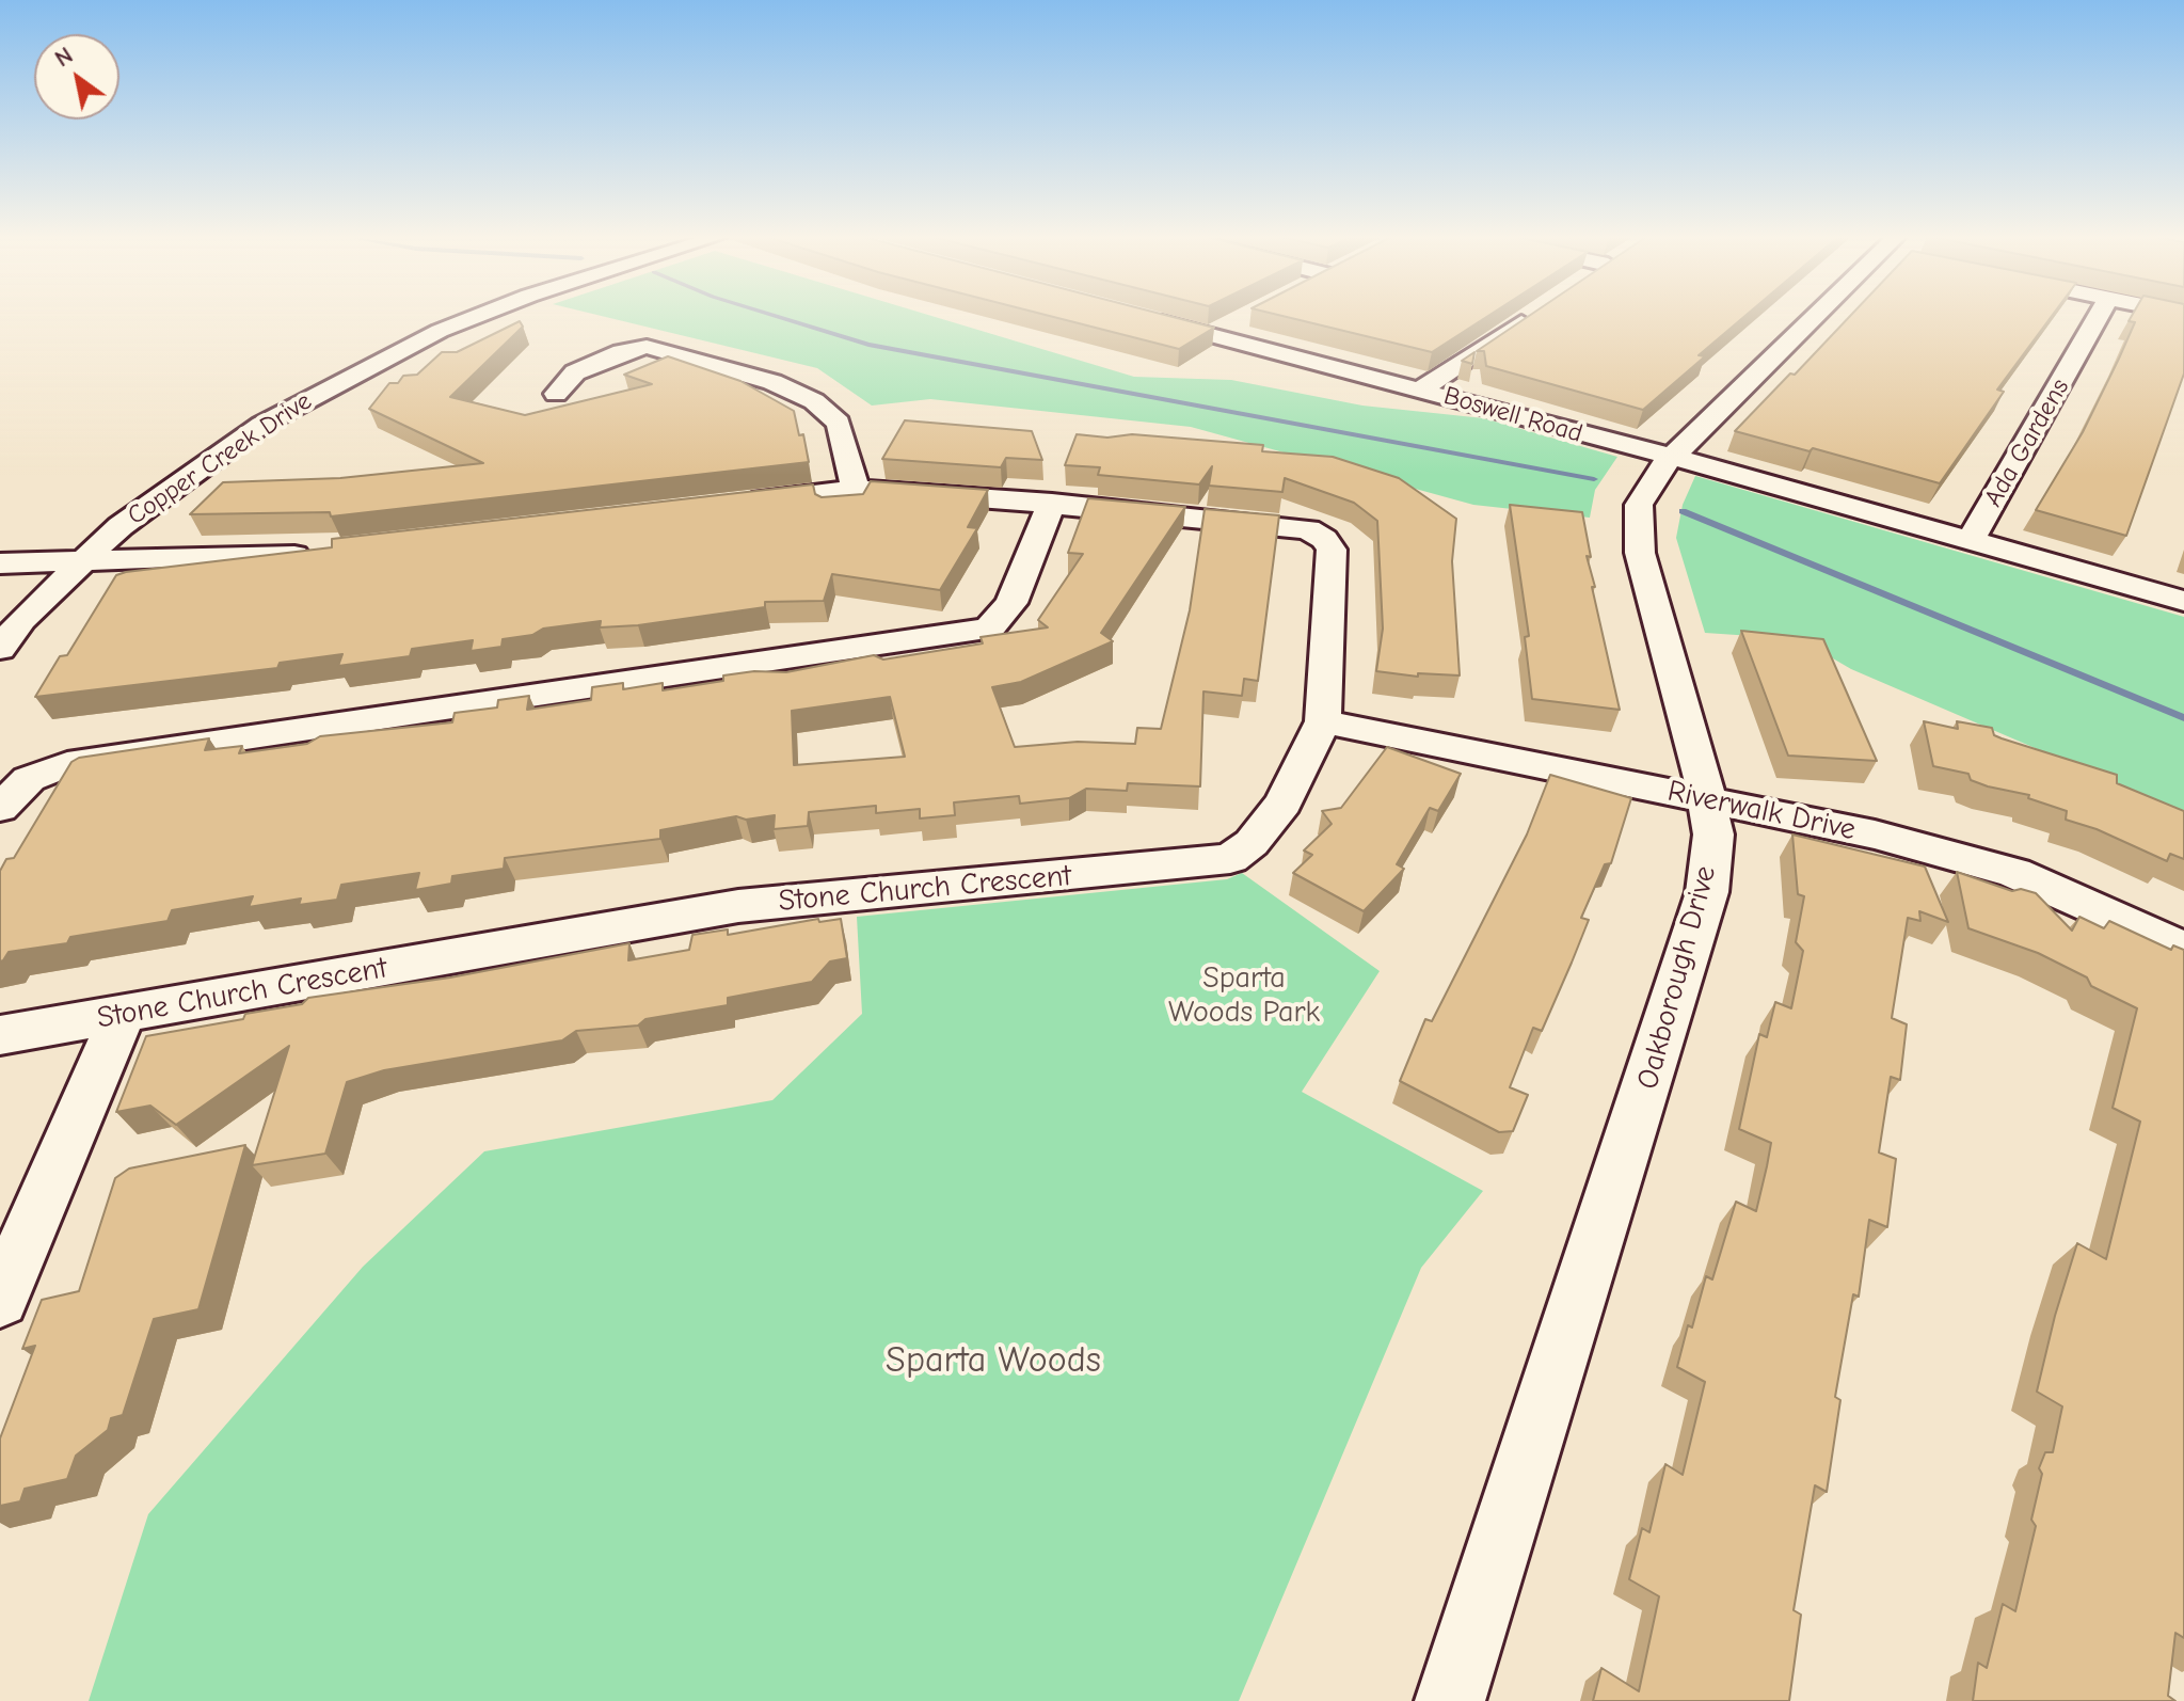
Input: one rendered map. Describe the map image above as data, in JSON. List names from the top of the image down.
{
  "streets": {
    "street": [
      "Boswell Road",
      "Ada Gardens",
      "Copper Creek Drive",
      "Riverwalk Drive",
      "Stone Church Crescent",
      "Oakborough Drive"
    ]
  },
  "crossings": [
    ["Boswell Road", "Ada Gardens"],
    ["Boswell Road", "Oakborough Drive"],
    ["Riverwalk Drive", "Stone Church Crescent"],
    ["Riverwalk Drive", "Oakborough Drive"]
  ],
  "parks": ["Sparta Woods Park", "Sparta Woods"],
  "north": "top left"
}
